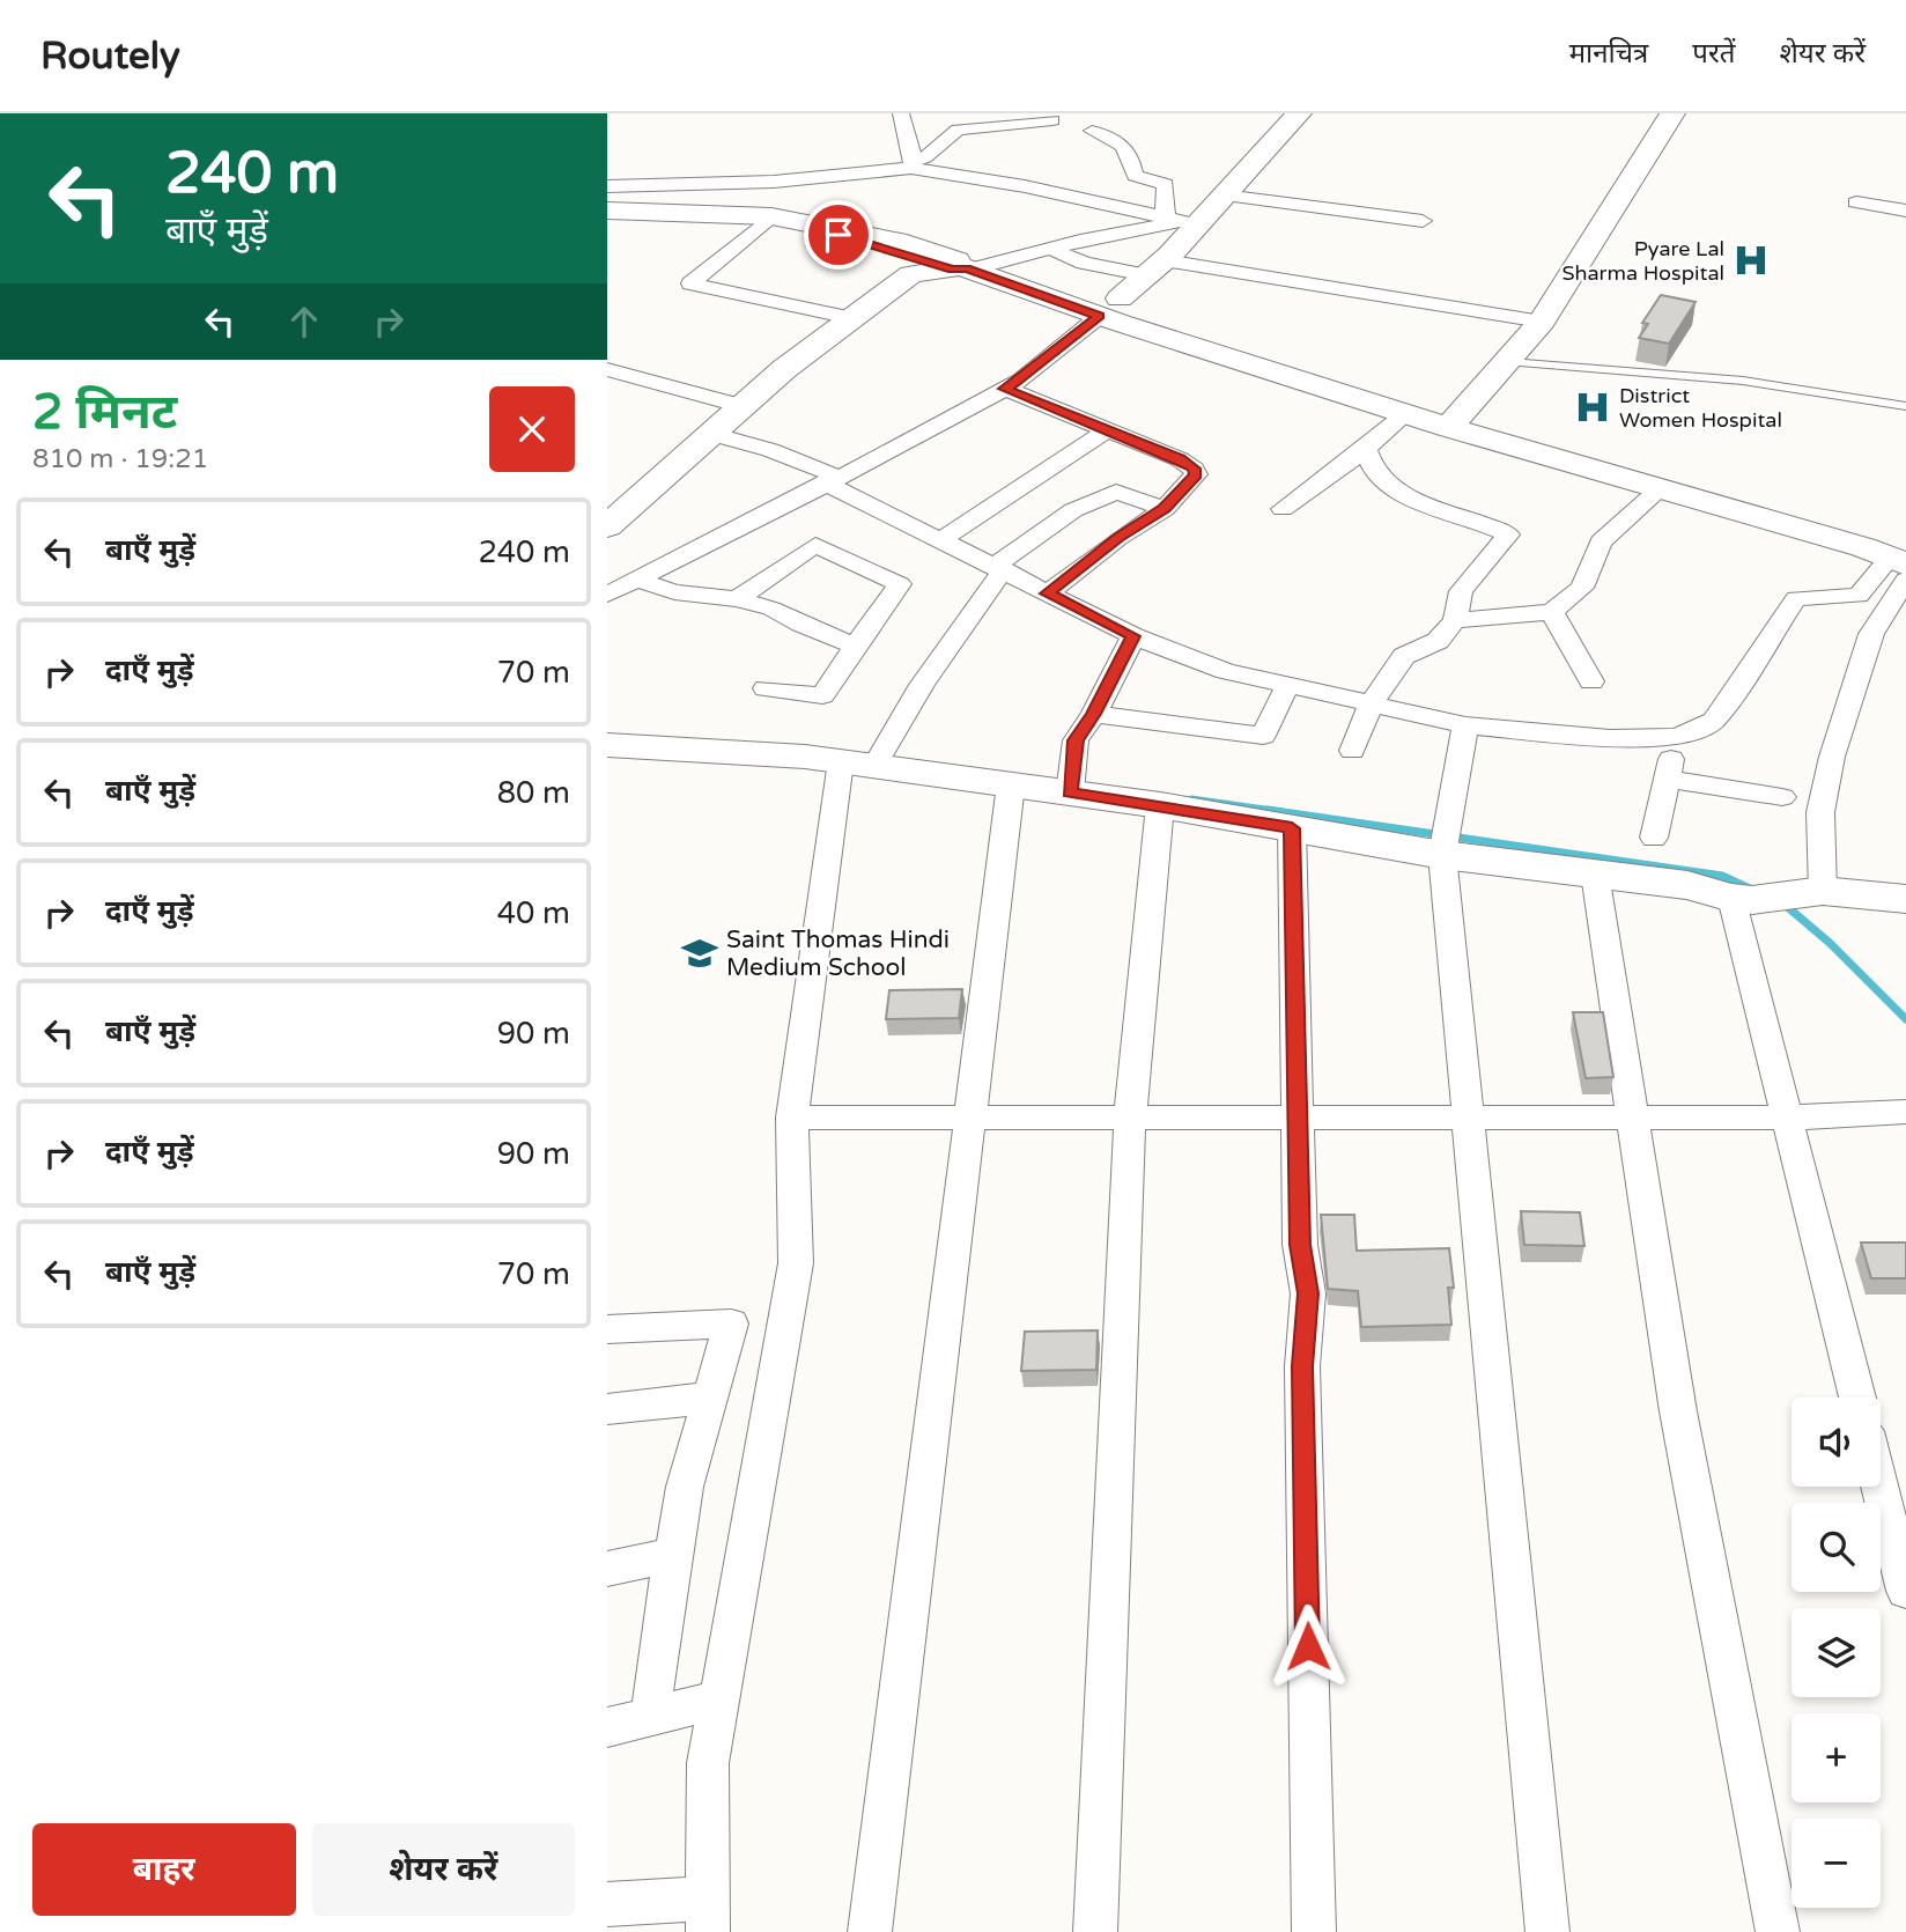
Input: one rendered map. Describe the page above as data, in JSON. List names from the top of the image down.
{
  "places": {
    "hospital": ["Pyare Lal Sharma Hospital", "District Women Hospital"],
    "school or university": ["Saint Thomas Hindi Medium School"]
  },
  "page": {
    "header": "Routely",
    "nav": ["मानचित्र", "परतें", "शेयर करें"],
    "turn": ["240 m", "बाएँ मुड़ें"],
    "heading": ["2 मिनट", "810 m · 19:21"],
    "list": [
      {
        "name": "बाएँ मुड़ें",
        "value": "240 m"
      },
      {
        "name": "दाएँ मुड़ें",
        "value": "70 m"
      },
      {
        "name": "बाएँ मुड़ें",
        "value": "80 m"
      },
      {
        "name": "दाएँ मुड़ें",
        "value": "40 m"
      },
      {
        "name": "बाएँ मुड़ें",
        "value": "90 m"
      },
      {
        "name": "दाएँ मुड़ें",
        "value": "90 m"
      },
      {
        "name": "बाएँ मुड़ें",
        "value": "70 m"
      }
    ],
    "map_buttons": ["+", "−"],
    "buttons": ["बाहर", "शेयर करें"]
  }
}
